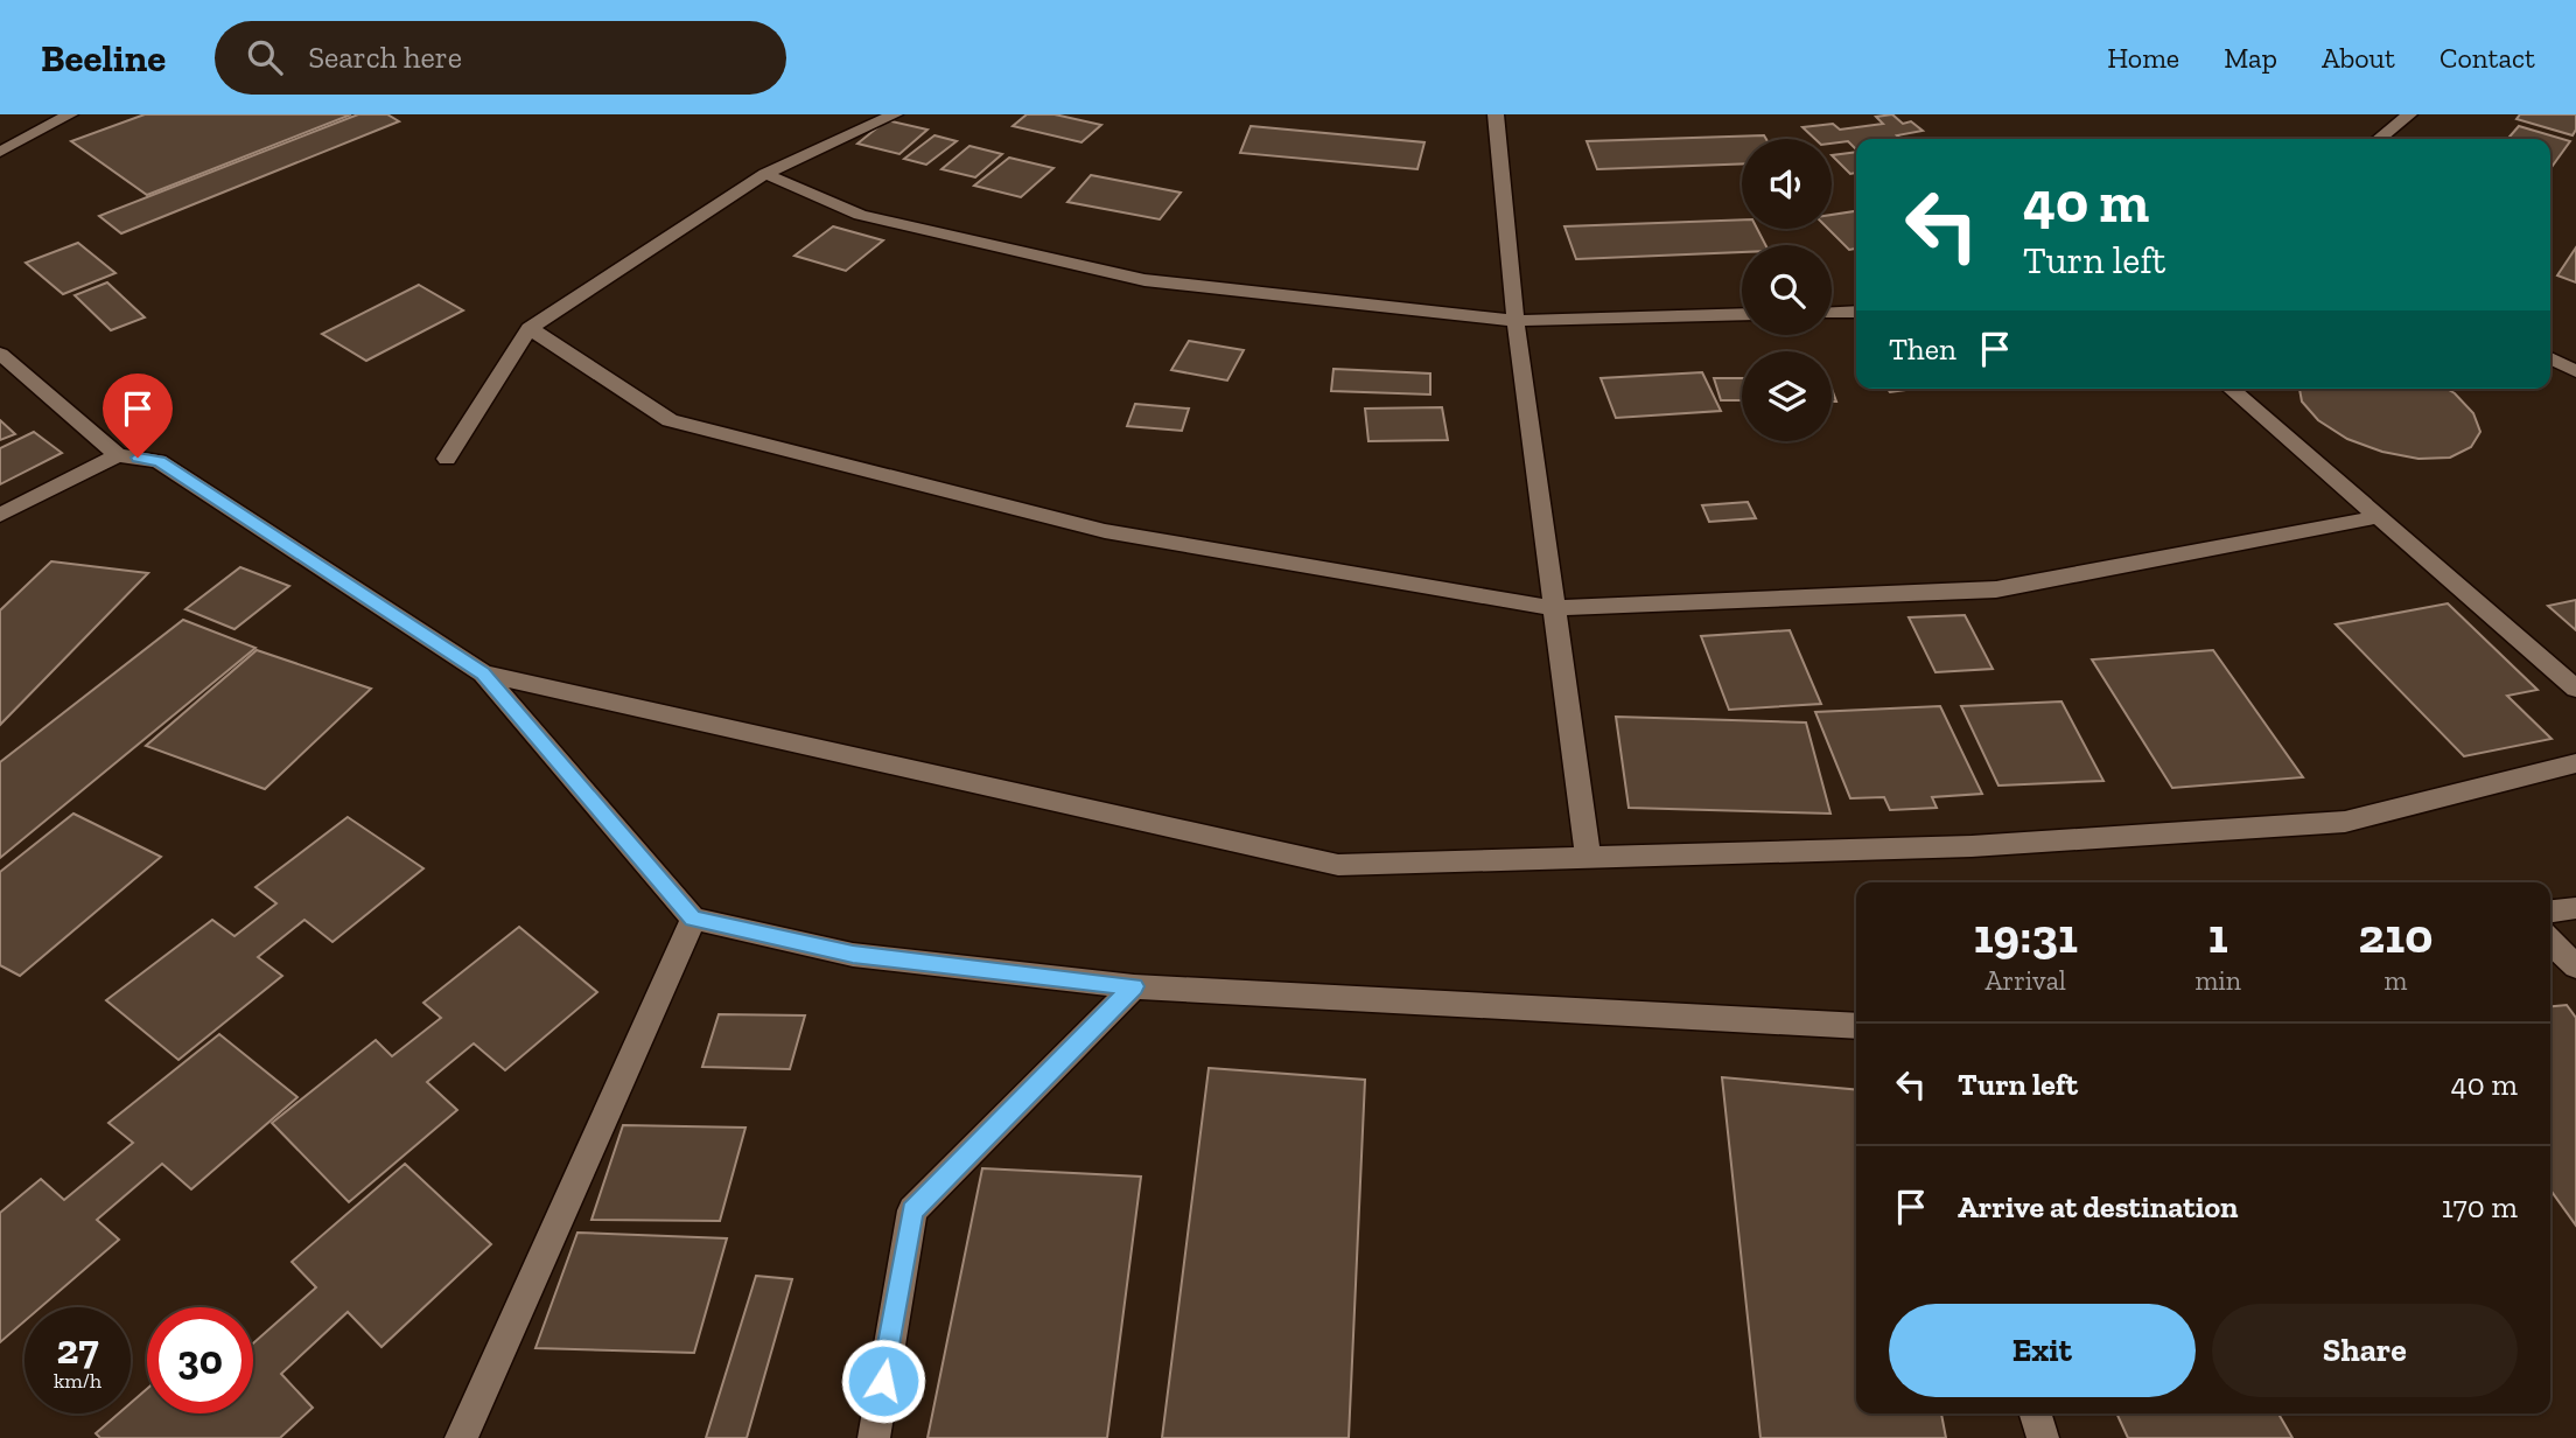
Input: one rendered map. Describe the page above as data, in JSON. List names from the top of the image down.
{
  "page": {
    "header": "Beeline",
    "search": "Search here",
    "nav": [
      "Home",
      "Map",
      "About",
      "Contact"
    ],
    "turn": ["40 m", "Turn left"],
    "then": "Then",
    "eta": [
      "19:31",
      "Arrival",
      "1",
      "min",
      "210",
      "m"
    ],
    "list": [
      {
        "name": "Turn left",
        "value": "40 m"
      },
      {
        "name": "Arrive at destination",
        "value": "170 m"
      }
    ],
    "buttons": ["Exit", "Share"],
    "speed": "27 km/h",
    "limit": "30"
  }
}
